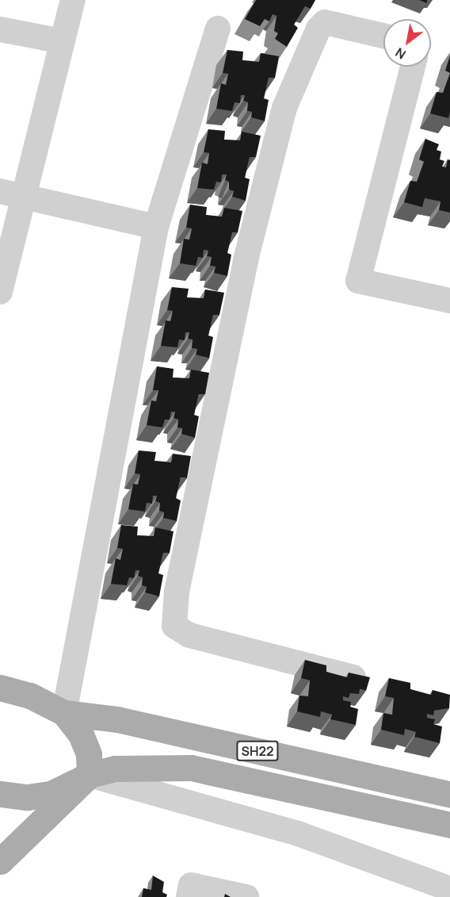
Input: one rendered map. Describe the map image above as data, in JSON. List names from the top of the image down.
{
  "streets": {
    "main road": ["SH22"]
  },
  "north": "bottom left"
}
